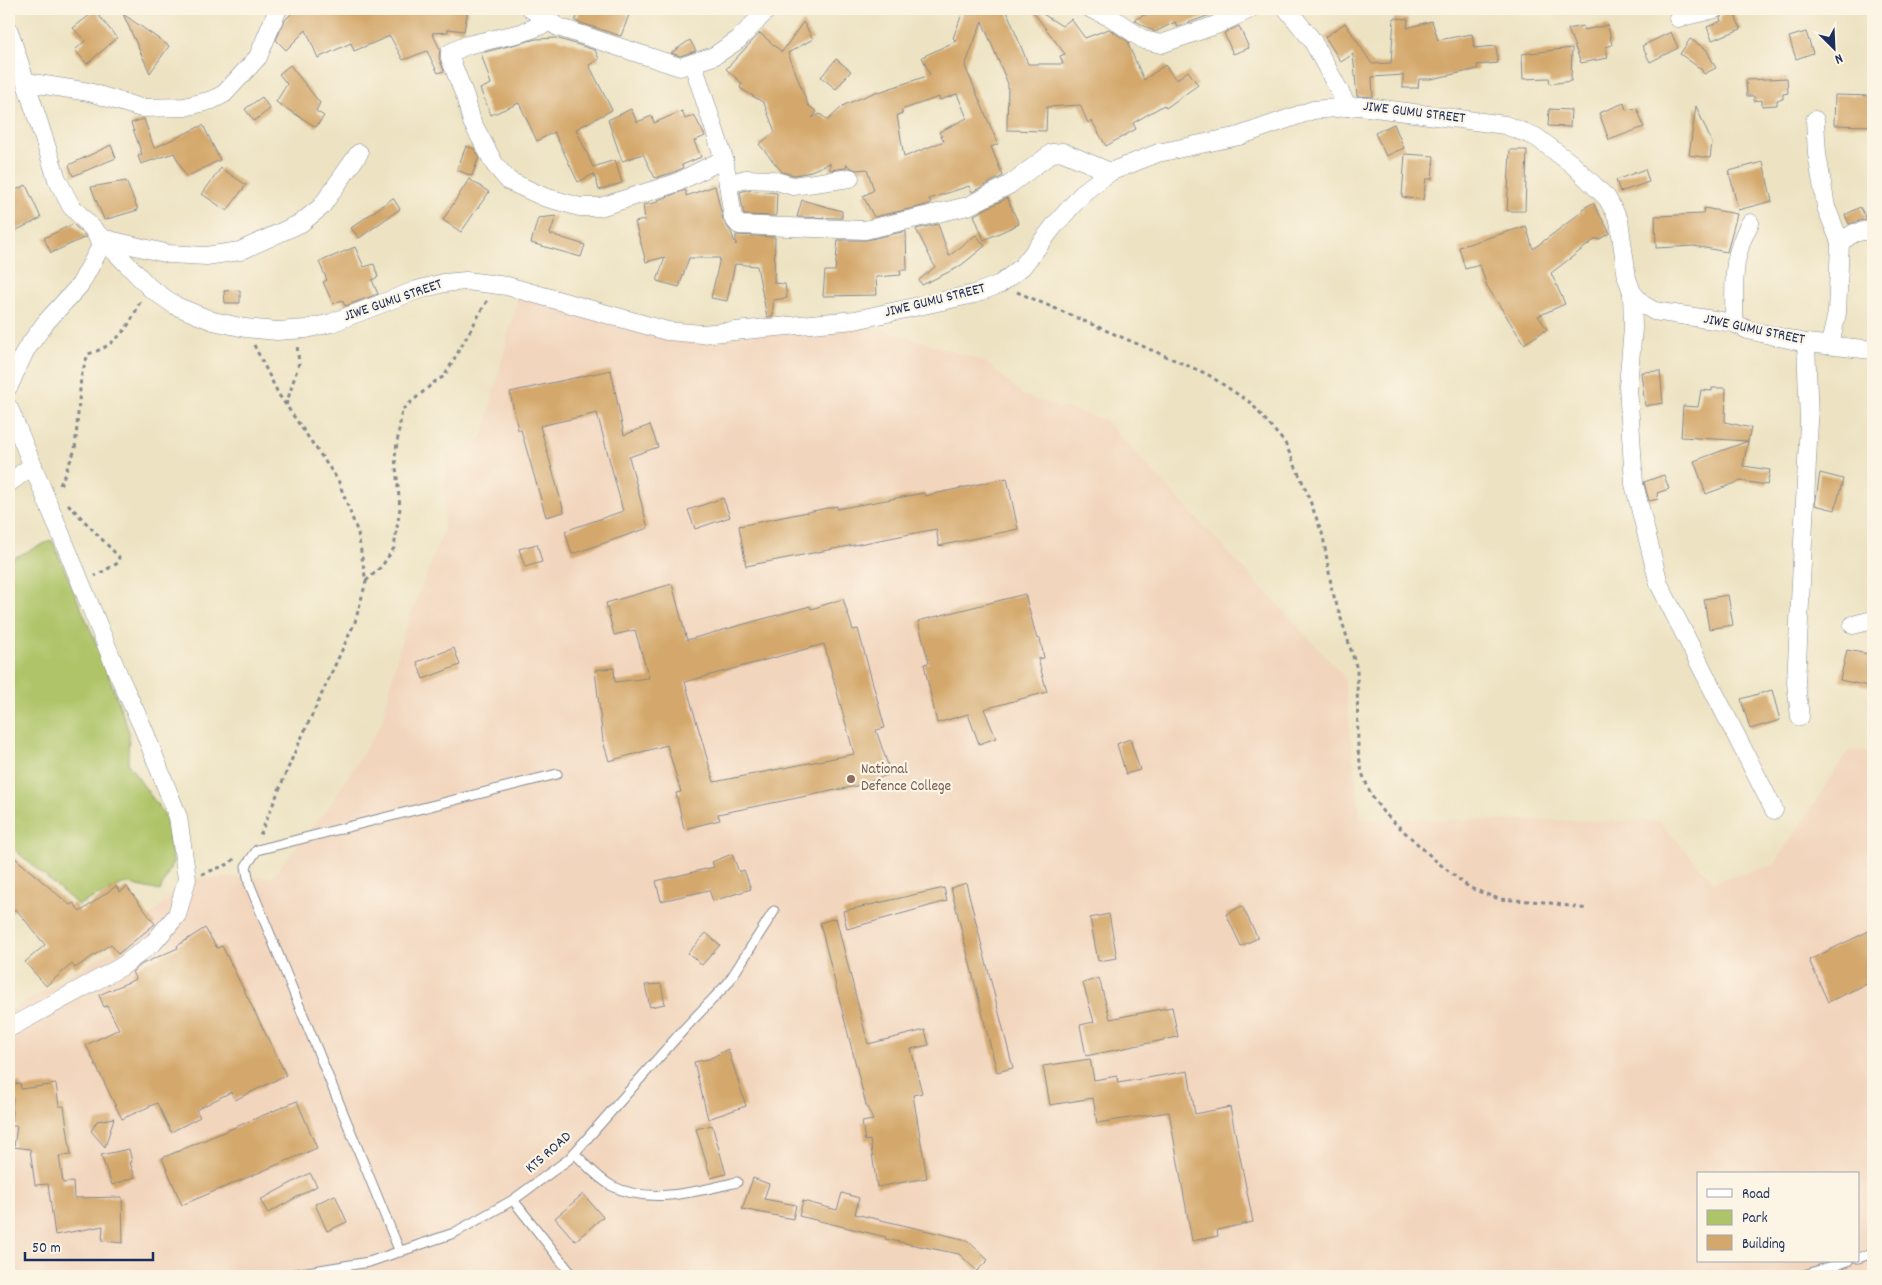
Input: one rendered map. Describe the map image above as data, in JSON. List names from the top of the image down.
{
  "streets": {
    "street": ["JIWE GUMU STREET"],
    "lane": ["KTS ROAD"]
  },
  "places": ["National Defence College"],
  "legend": ["Road", "Park", "Building"],
  "scale_bar": "50 m",
  "north": "bottom right"
}
